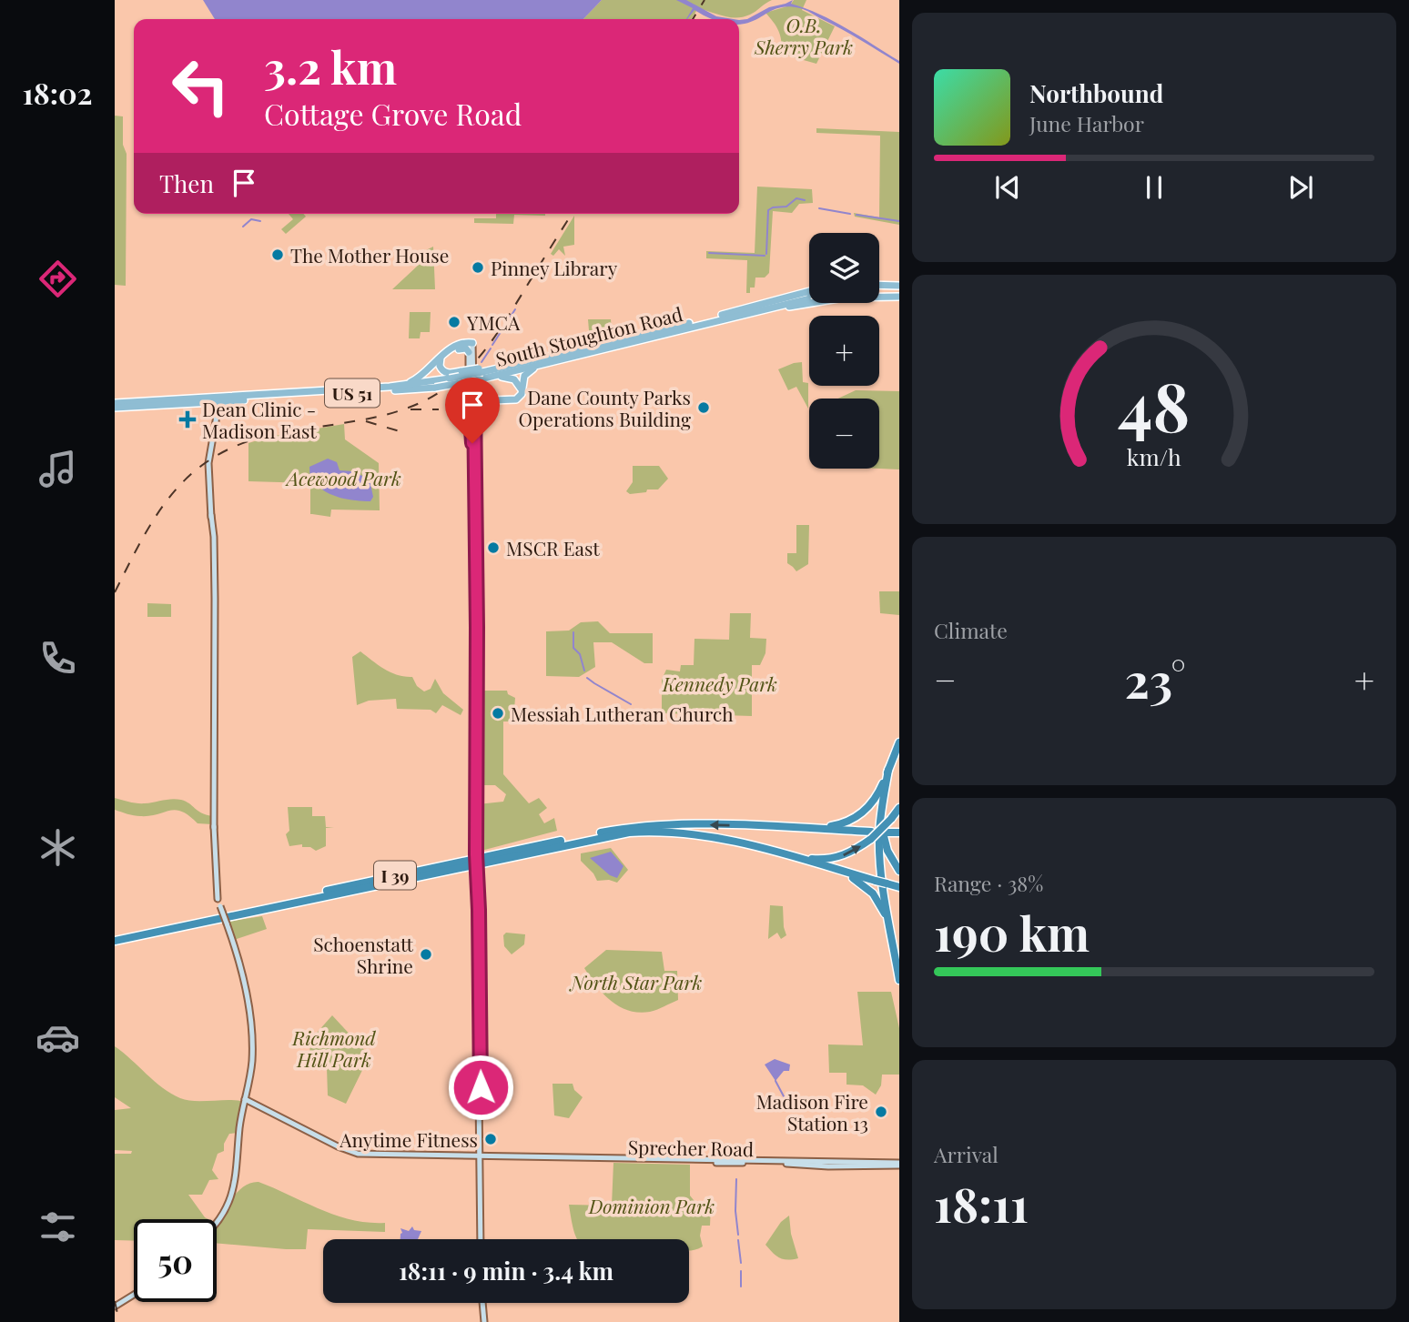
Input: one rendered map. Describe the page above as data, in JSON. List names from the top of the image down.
{
  "streets": {
    "highway": ["I 39"],
    "main road": ["South Stoughton Road", "US 51", "Sprecher Road"]
  },
  "crossings": [
    ["South Stoughton Road", "US 51"]
  ],
  "parks": [
    "O.B. Sherry Park",
    "Acewood Park",
    "Kennedy Park",
    "North Star Park",
    "Richmond Hill Park",
    "Dominion Park"
  ],
  "places": {
    "other": [
      "The Mother House",
      "Pinney Library",
      "YMCA",
      "Dane County Parks Operations Building",
      "MSCR East",
      "Messiah Lutheran Church",
      "Schoenstatt Shrine",
      "Madison Fire Station 13",
      "Anytime Fitness"
    ],
    "health": ["Dean Clinic - Madison East"]
  },
  "page": {
    "tabs": "18:02",
    "turn": ["3.2 km", "Cottage Grove Road"],
    "song": ["Northbound", "June Harbor"],
    "then": "Then",
    "map_buttons": ["+", "−"],
    "tile": [
      "Climate",
      ["Range · 38%", "190 km"],
      ["Arrival", "18:11"]
    ],
    "heat": ["−", "23°", "+"],
    "limit": "50",
    "trip": "18:11 · 9 min · 3.4 km",
    "gauge": ["48", "km/h"]
  }
}
